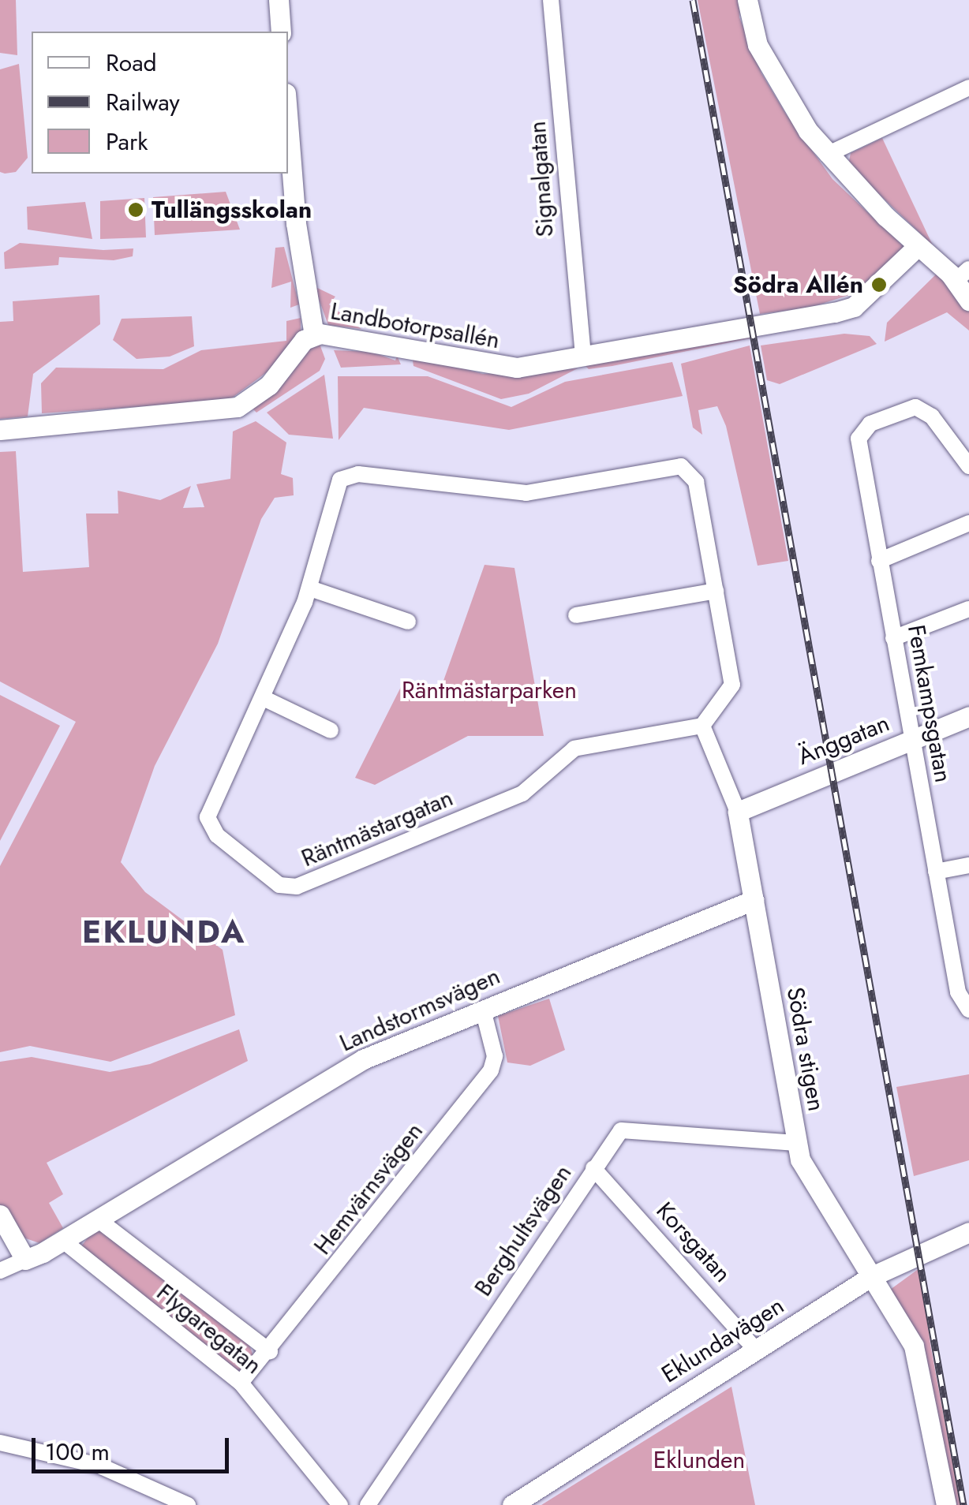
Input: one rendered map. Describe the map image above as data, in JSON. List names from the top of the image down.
{
  "streets": {
    "street": [
      "Signalgatan",
      "Landbotorpsallén",
      "Femkampsgatan",
      "Änggatan",
      "Räntmästargatan",
      "Landstormsvägen",
      "Södra stigen",
      "Hemvärnsvägen",
      "Berghultsvägen",
      "Korsgatan",
      "Flygaregatan",
      "Eklundavägen"
    ]
  },
  "crossings": [
    ["Signalgatan", "Landbotorpsallén"],
    ["Femkampsgatan", "Änggatan"],
    ["Änggatan", "Södra stigen"],
    ["Landstormsvägen", "Södra stigen"],
    ["Landstormsvägen", "Hemvärnsvägen"],
    ["Landstormsvägen", "Flygaregatan"],
    ["Södra stigen", "Berghultsvägen"],
    ["Södra stigen", "Eklundavägen"],
    ["Hemvärnsvägen", "Flygaregatan"],
    ["Berghultsvägen", "Korsgatan"],
    ["Korsgatan", "Eklundavägen"]
  ],
  "districts": ["EKLUNDA"],
  "parks": ["Räntmästarparken", "Eklunden"],
  "places": ["Tullängsskolan", "Södra Allén"],
  "legend": ["Road", "Railway", "Park"],
  "scale_bar": "100 m"
}
